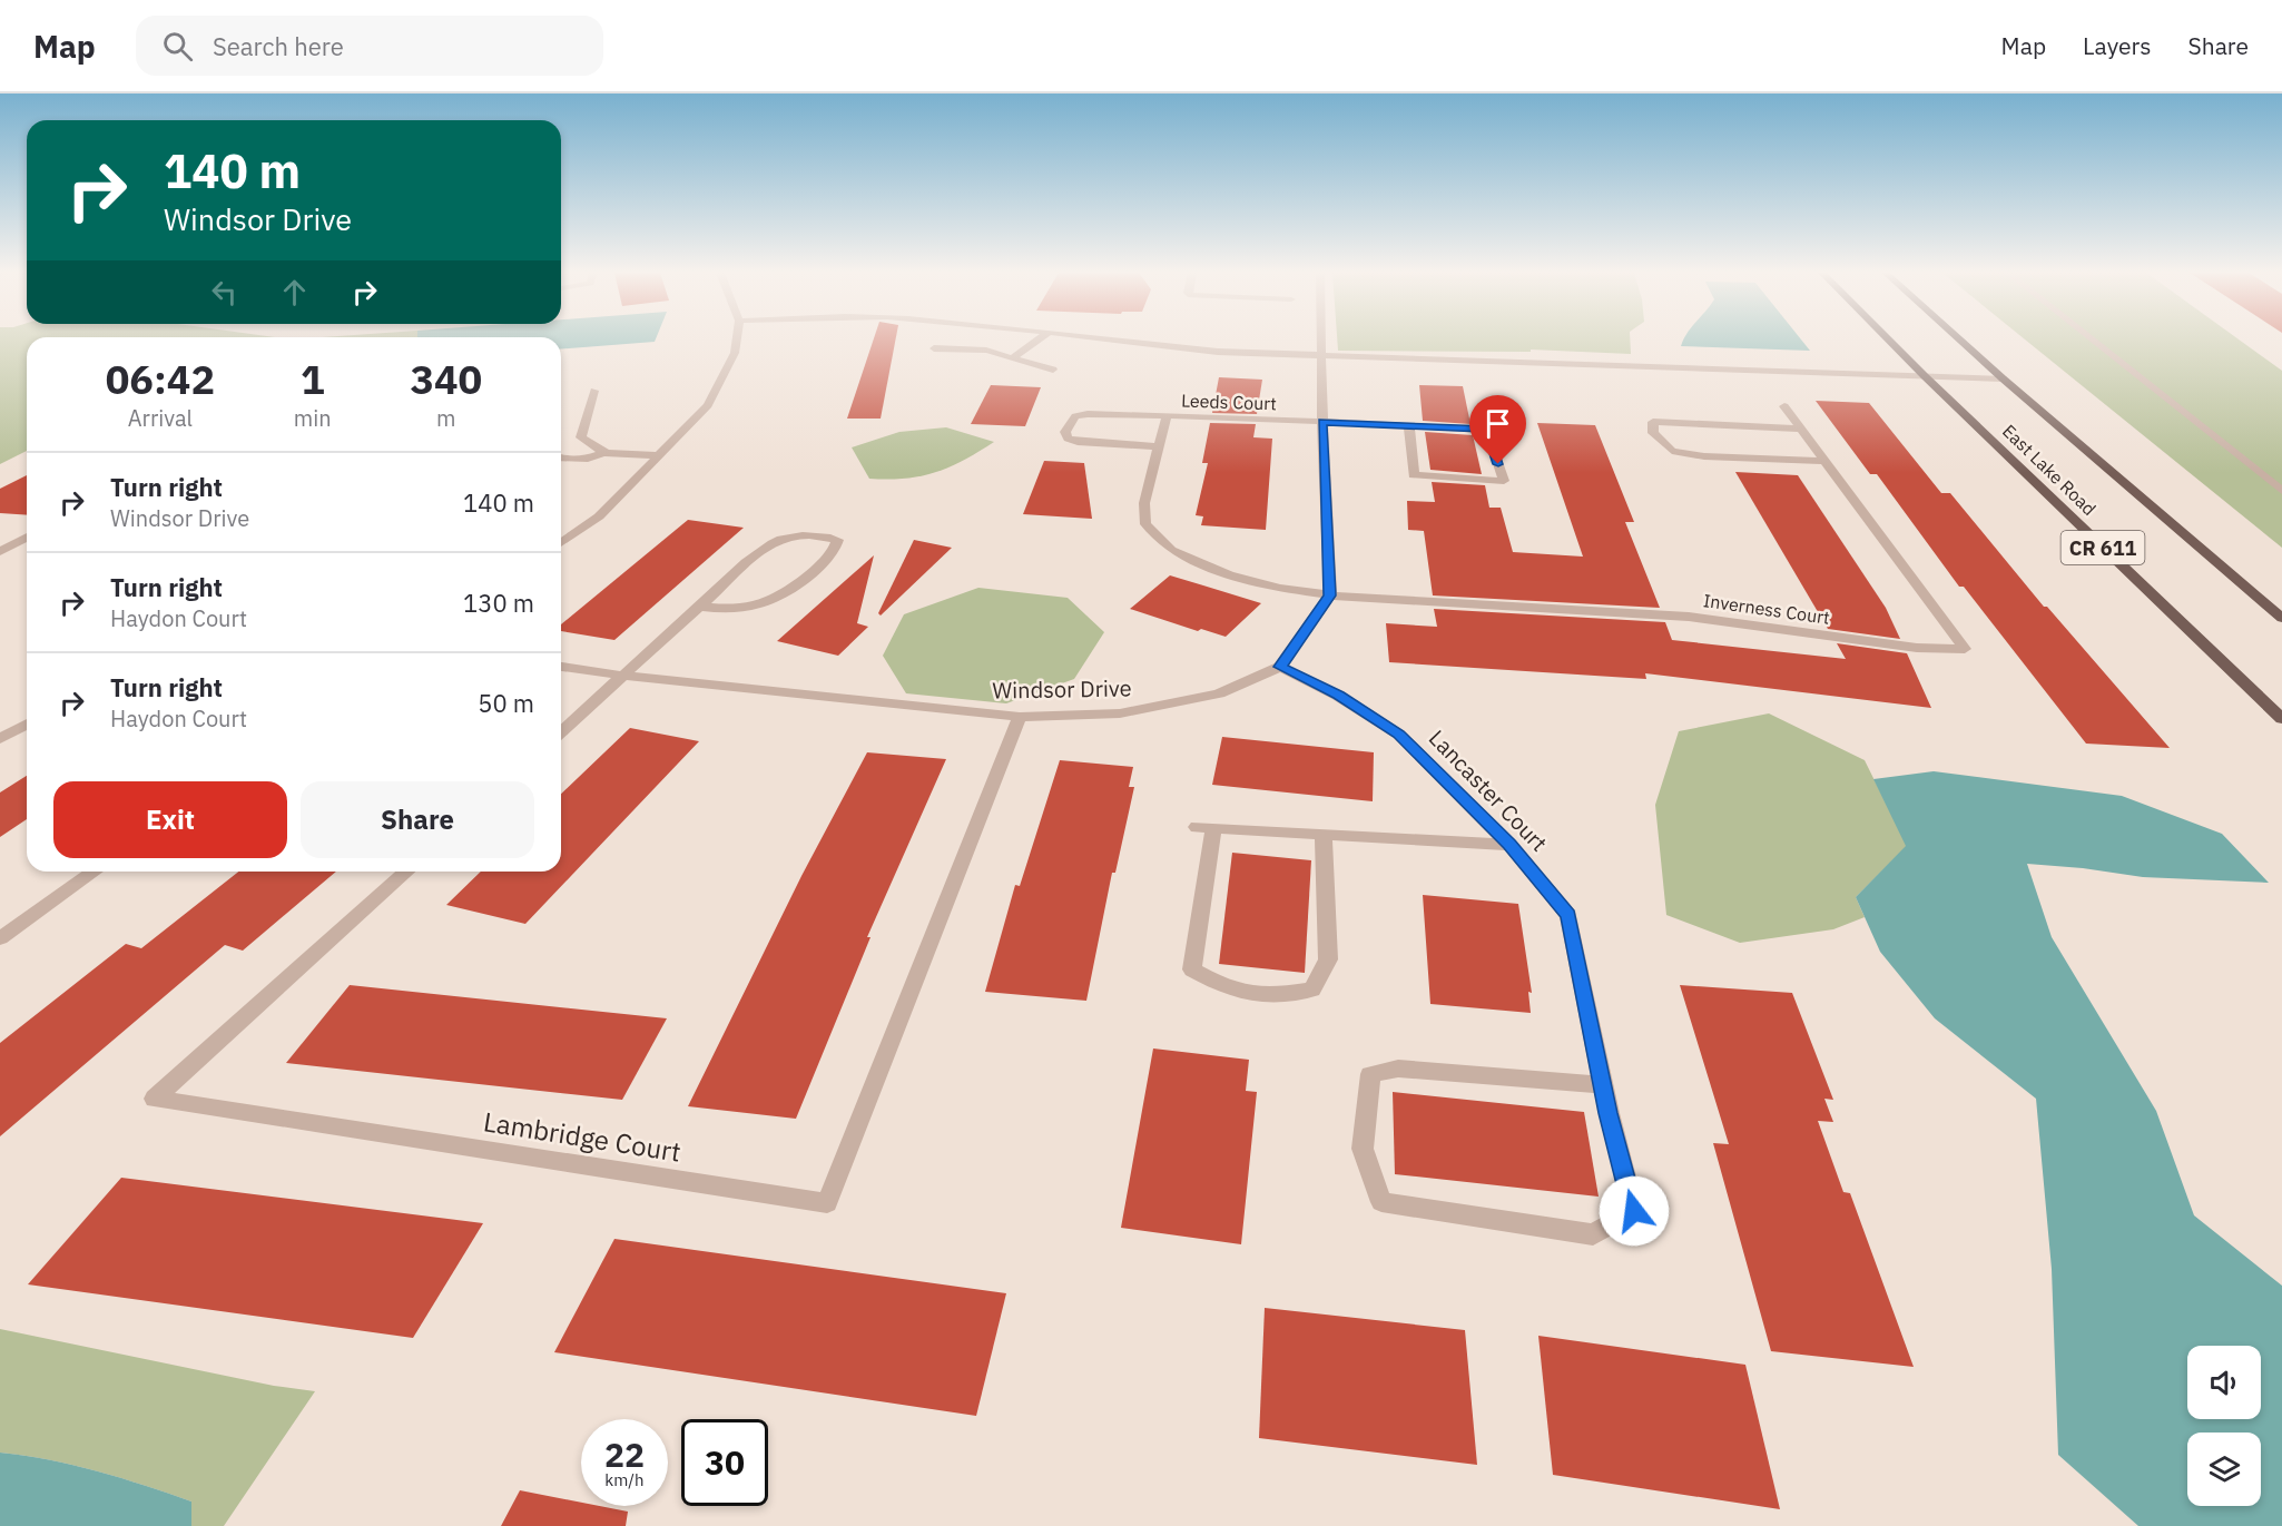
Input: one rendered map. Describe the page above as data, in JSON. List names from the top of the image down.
{
  "streets": {
    "main road": ["East Lake Road", "CR 611"],
    "street": [
      "Leeds Court",
      "Inverness Court",
      "Windsor Drive",
      "Lancaster Court",
      "Lambridge Court"
    ]
  },
  "crossings": [
    ["Leeds Court", "Inverness Court"],
    ["Windsor Drive", "Lancaster Court"],
    ["Windsor Drive", "Lambridge Court"]
  ],
  "page": {
    "header": "Map",
    "search": "Search here",
    "nav": ["Map", "Layers", "Share"],
    "turn": ["140 m", "Windsor Drive"],
    "eta": [
      "06:42",
      "Arrival",
      "1",
      "min",
      "340",
      "m"
    ],
    "list": [
      {
        "name": "Turn right",
        "note": "Windsor Drive",
        "value": "140 m"
      },
      {
        "name": "Turn right",
        "note": "Haydon Court",
        "value": "130 m"
      },
      {
        "name": "Turn right",
        "note": "Haydon Court",
        "value": "50 m"
      }
    ],
    "buttons": ["Exit", "Share"],
    "speed": "22 km/h",
    "limit": "30"
  }
}
